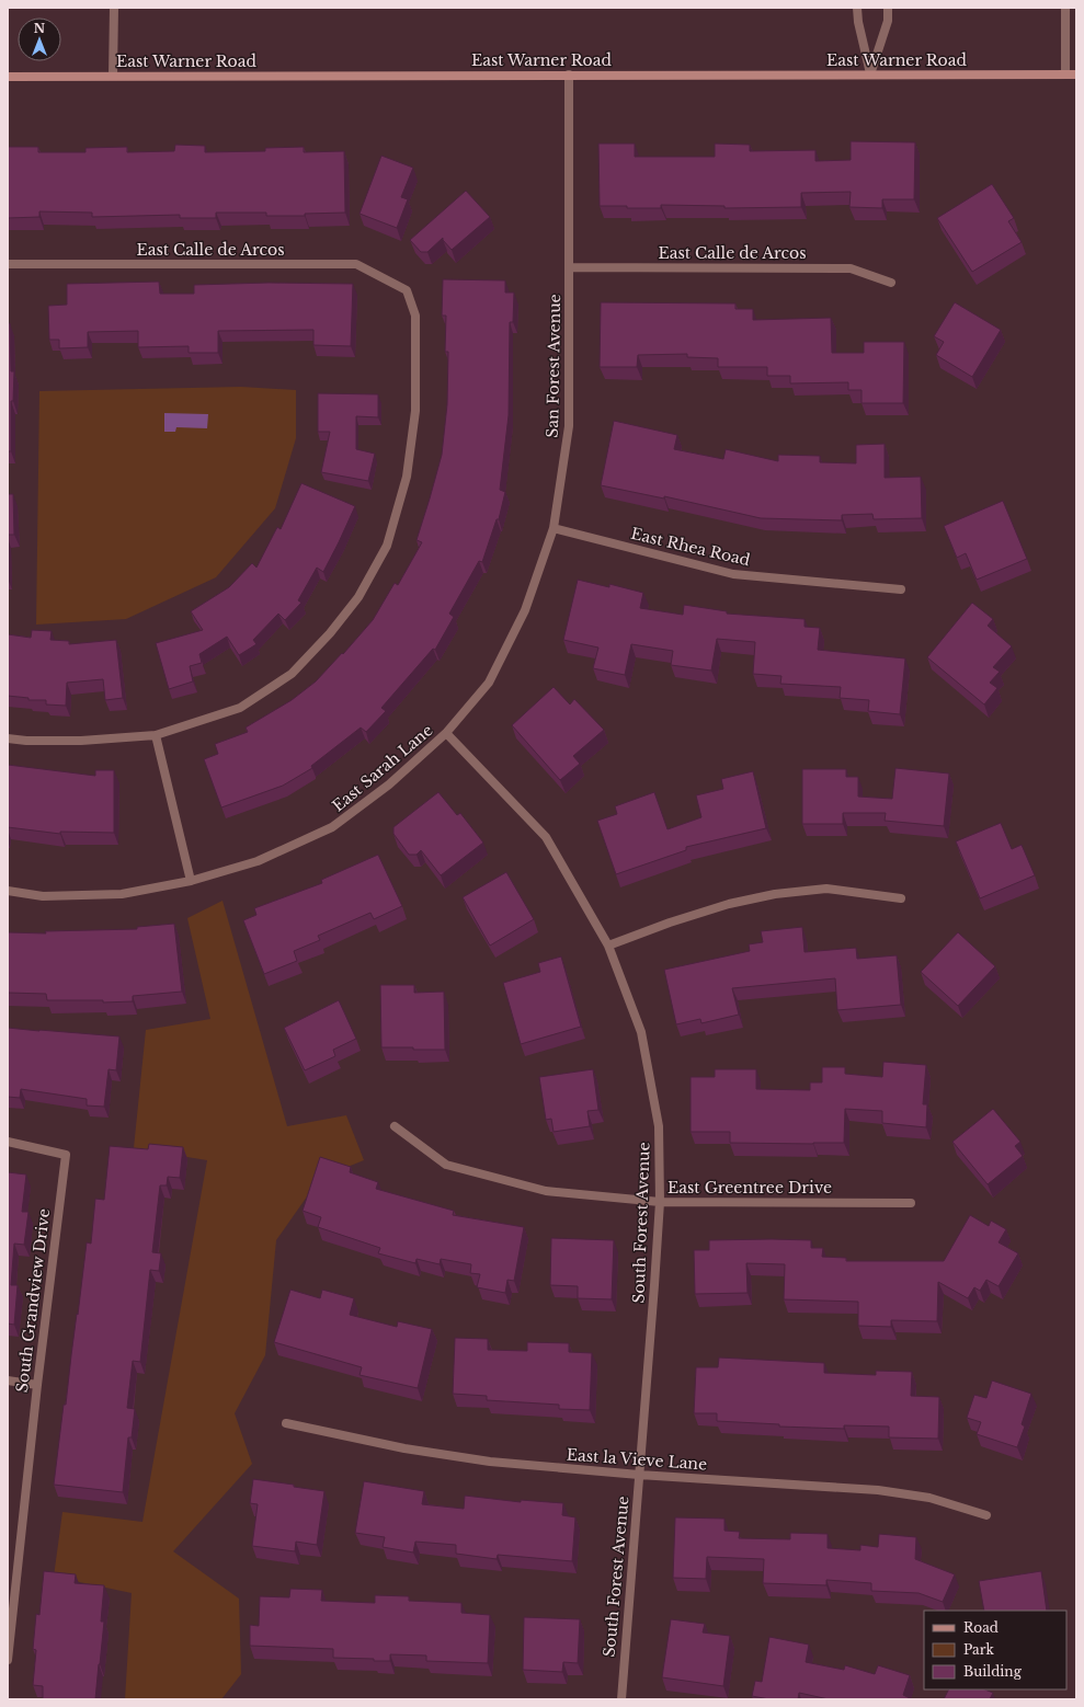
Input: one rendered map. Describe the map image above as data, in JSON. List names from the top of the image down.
{
  "streets": {
    "main road": ["East Warner Road"],
    "street": [
      "East Calle de Arcos",
      "San Forest Avenue",
      "East Rhea Road",
      "East Sarah Lane",
      "East Greentree Drive",
      "South Forest Avenue",
      "South Grandview Drive",
      "East la Vieve Lane"
    ]
  },
  "crossings": [
    ["East Warner Road", "San Forest Avenue"],
    ["East Calle de Arcos", "San Forest Avenue"],
    ["San Forest Avenue", "East Rhea Road"],
    ["San Forest Avenue", "East Sarah Lane"],
    ["San Forest Avenue", "South Forest Avenue"],
    ["East Sarah Lane", "South Forest Avenue"],
    ["East Greentree Drive", "South Forest Avenue"],
    ["South Forest Avenue", "East la Vieve Lane"]
  ],
  "legend": ["Road", "Park", "Building"],
  "north": "top"
}
